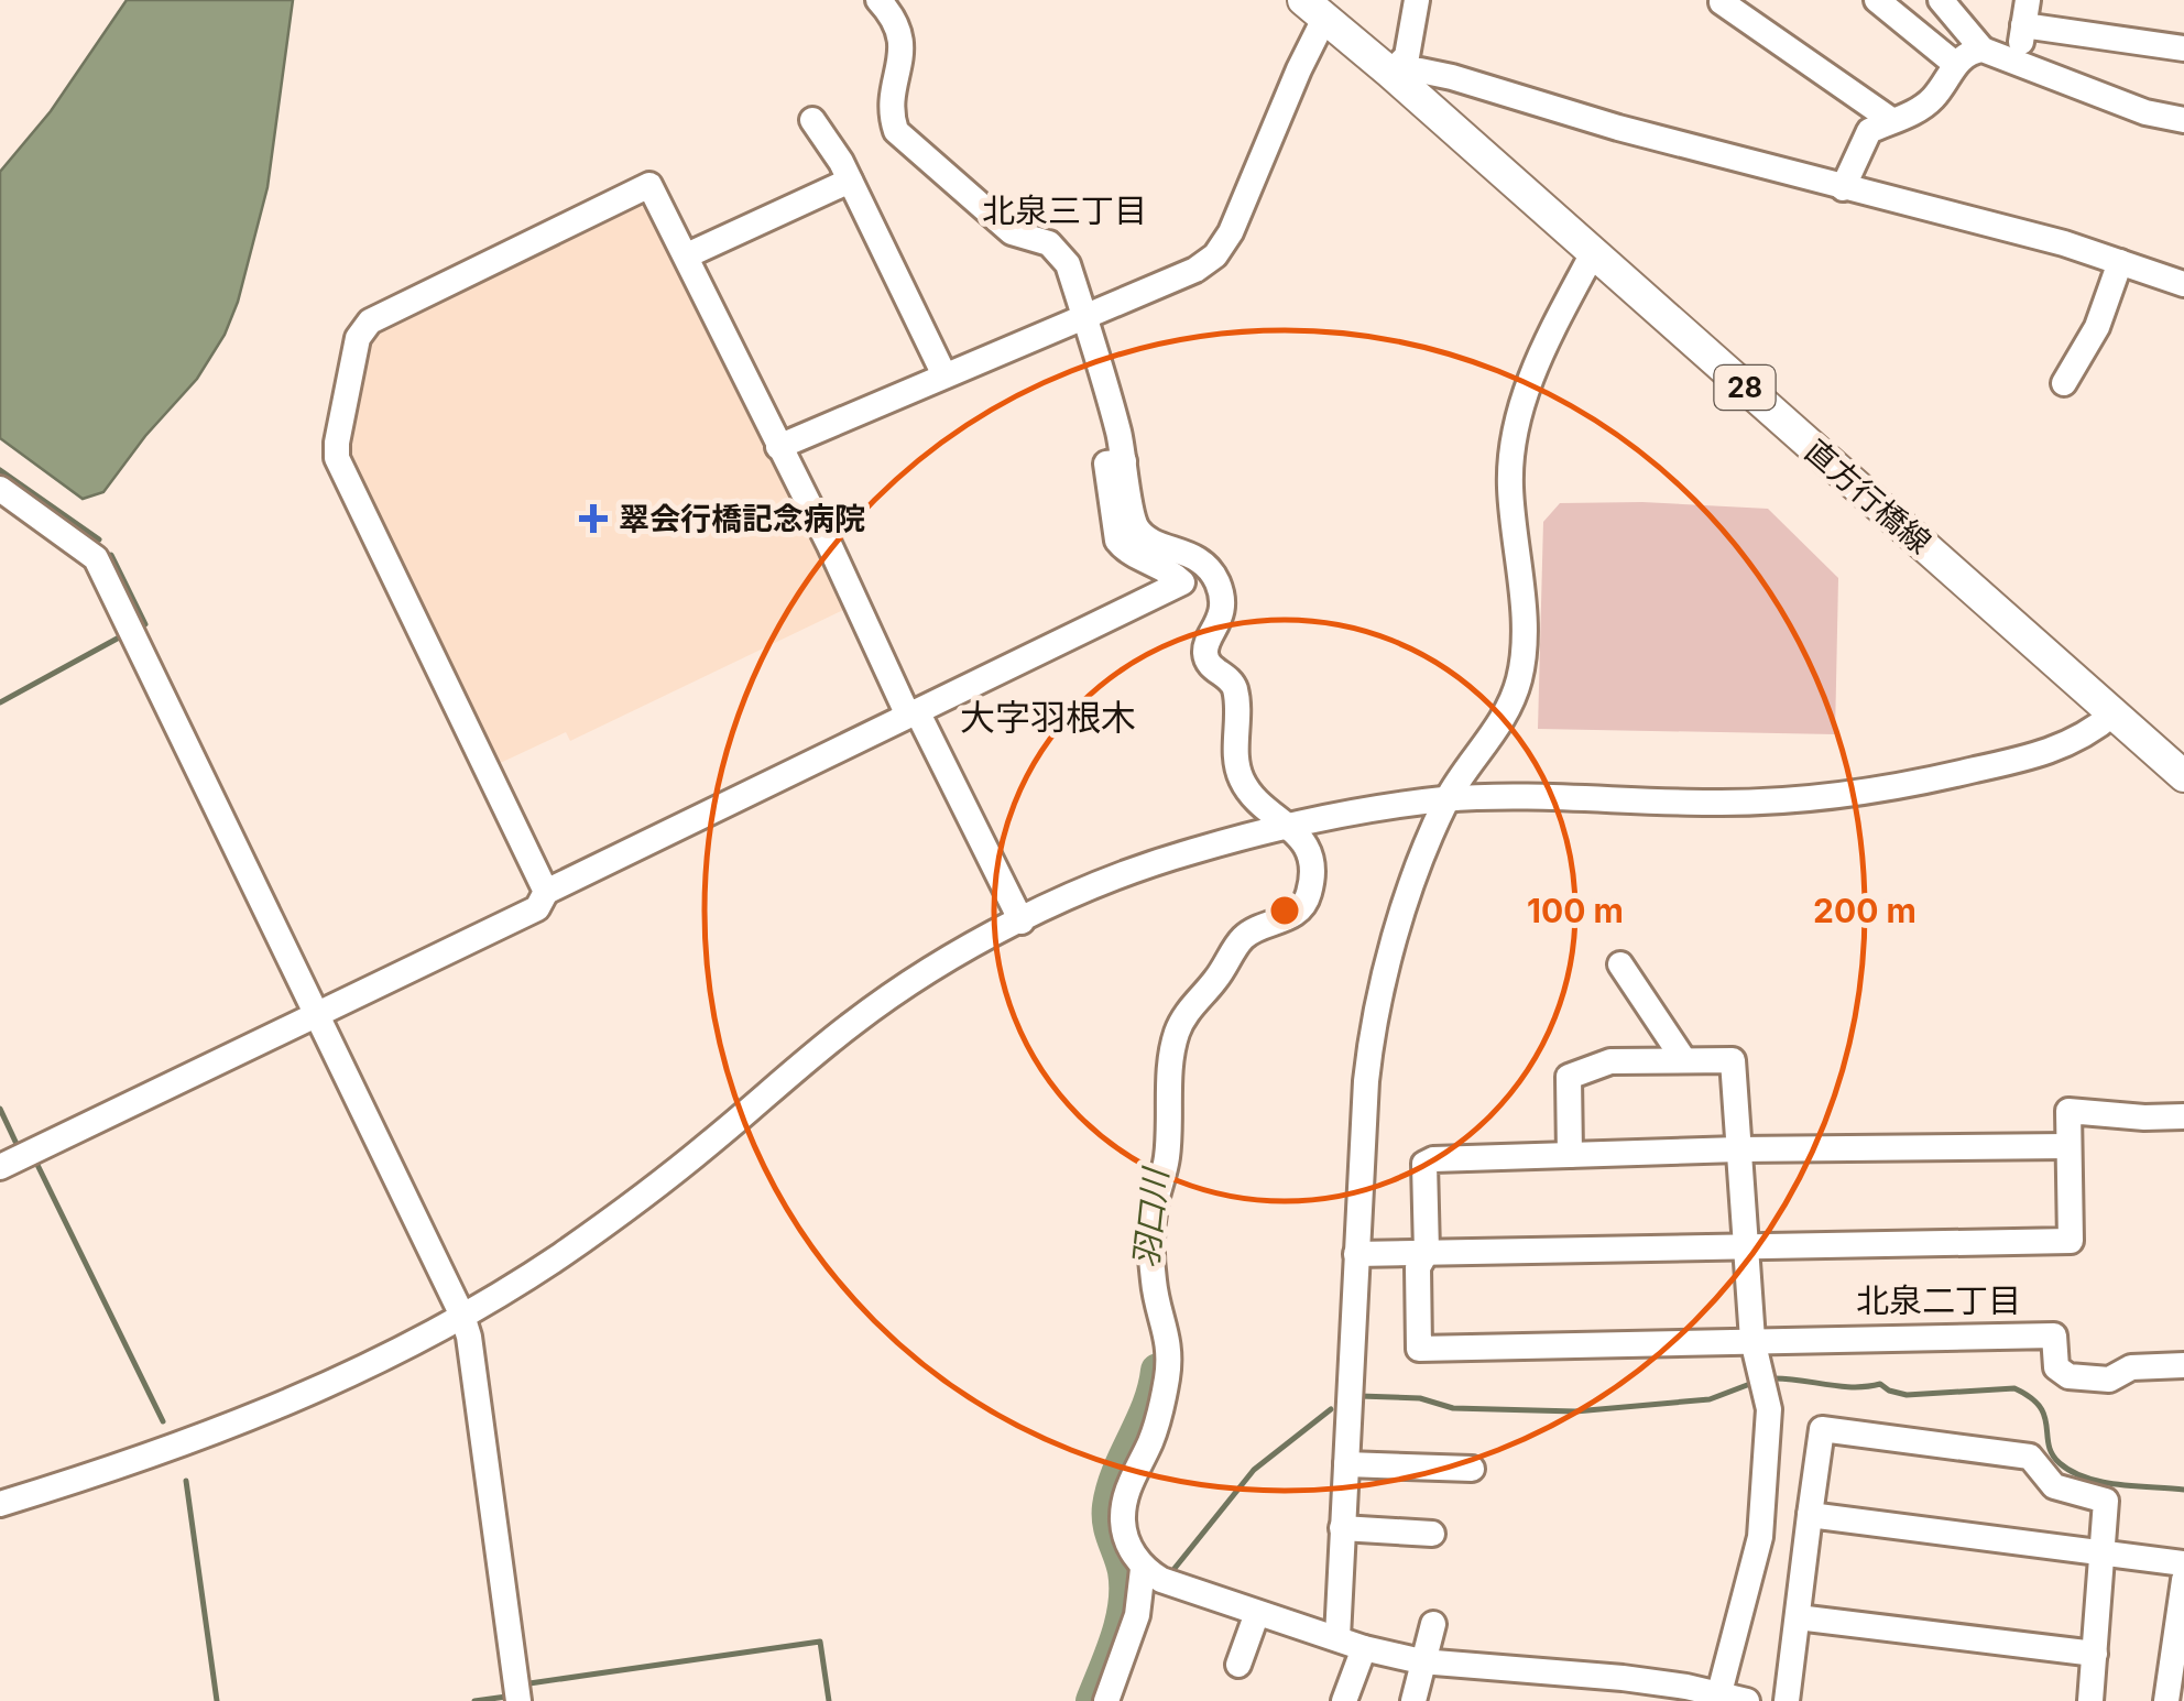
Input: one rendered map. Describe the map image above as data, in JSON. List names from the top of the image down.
{
  "streets": {
    "main road": ["28", "直方行橋線"]
  },
  "districts": ["北泉三丁目", "大字羽根木", "北泉二丁目"],
  "water": ["羽口川"],
  "places": {
    "health": ["翠会行橋記念病院"]
  },
  "rings": ["100 m", "200 m"]
}
